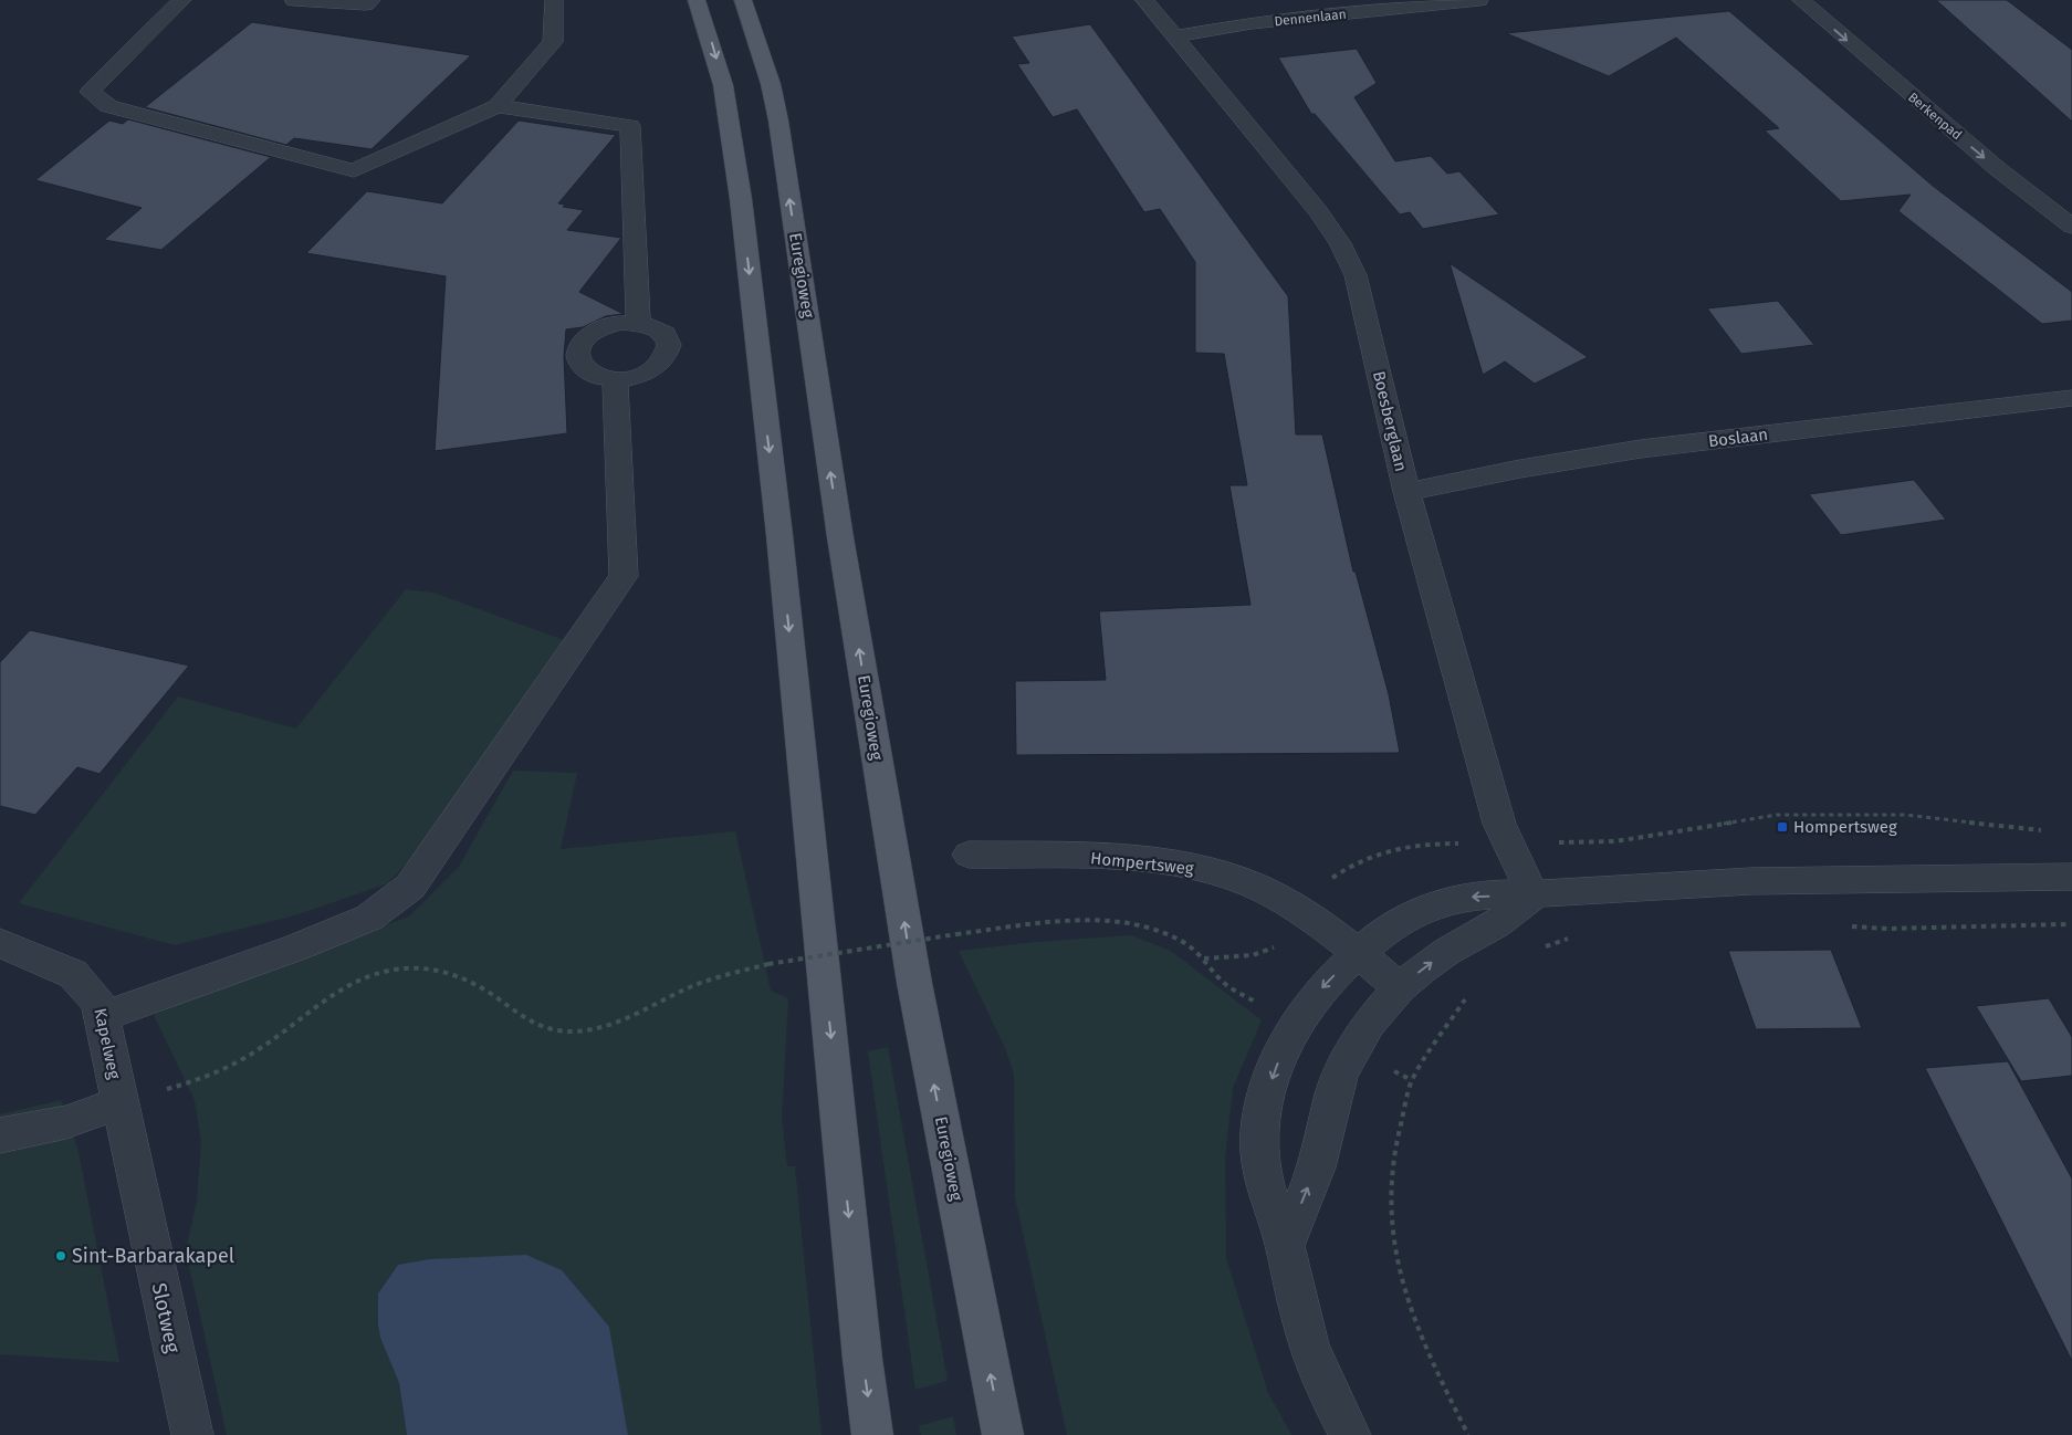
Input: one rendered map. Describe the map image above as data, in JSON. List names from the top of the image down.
{
  "streets": {
    "main road": ["Euregioweg"],
    "street": [
      "Dennenlaan",
      "Berkenpad",
      "Boesberglaan",
      "Boslaan",
      "Hompertsweg",
      "Kapelweg",
      "Slotweg"
    ]
  },
  "crossings": [
    ["Dennenlaan", "Boesberglaan"],
    ["Boesberglaan", "Boslaan"],
    ["Kapelweg", "Slotweg"]
  ],
  "one_way": ["Berkenpad"],
  "places": {
    "transit": ["Hompertsweg"],
    "other": ["Sint-Barbarakapel"]
  }
}
